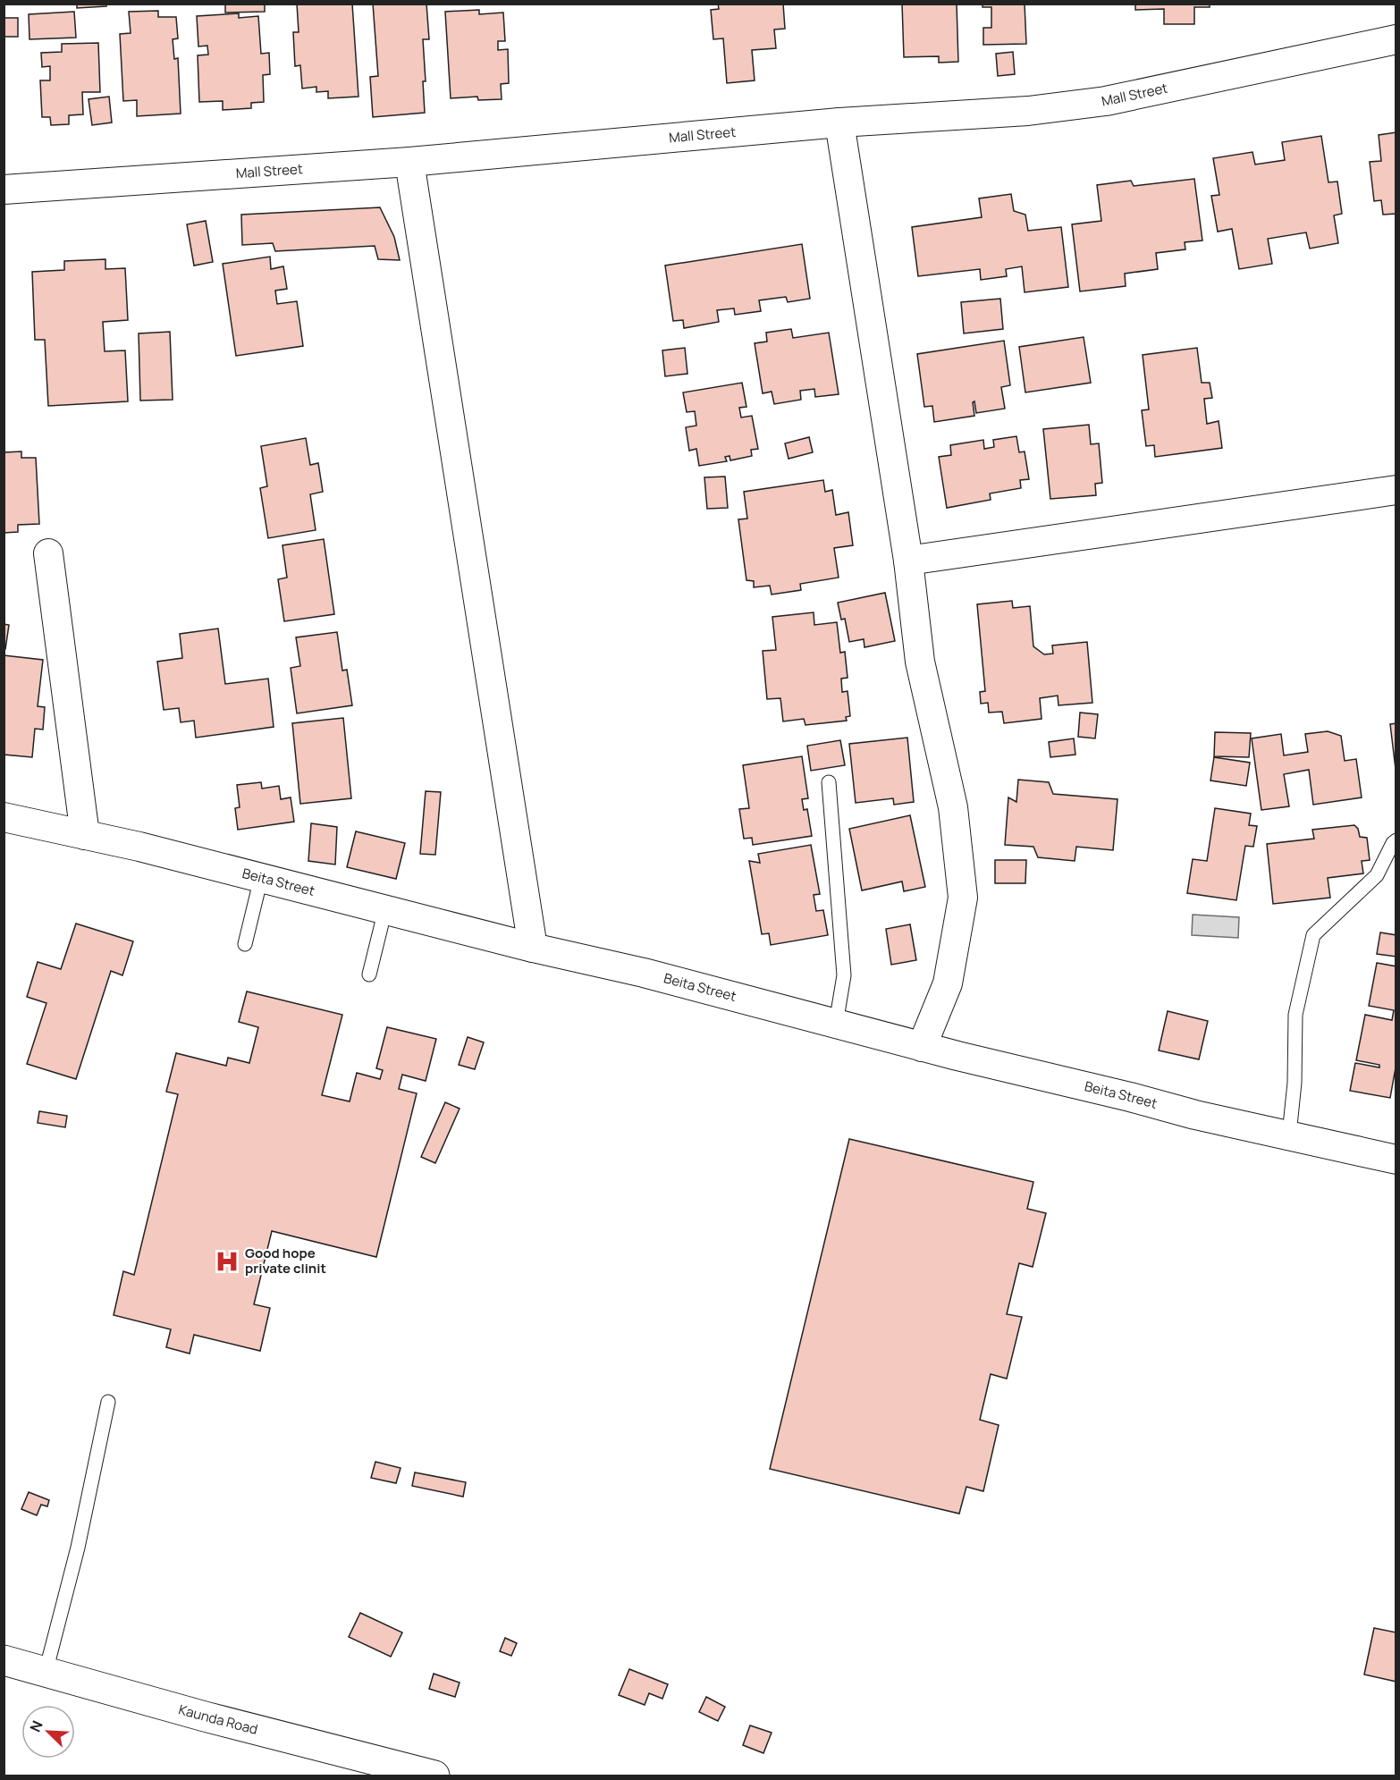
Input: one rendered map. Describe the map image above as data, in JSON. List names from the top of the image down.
{
  "streets": {
    "main road": ["Kaunda Road"],
    "street": ["Mall Street", "Beita Street"]
  },
  "places": {
    "hospital": ["Good hope private clinit"]
  },
  "north": "top left"
}
